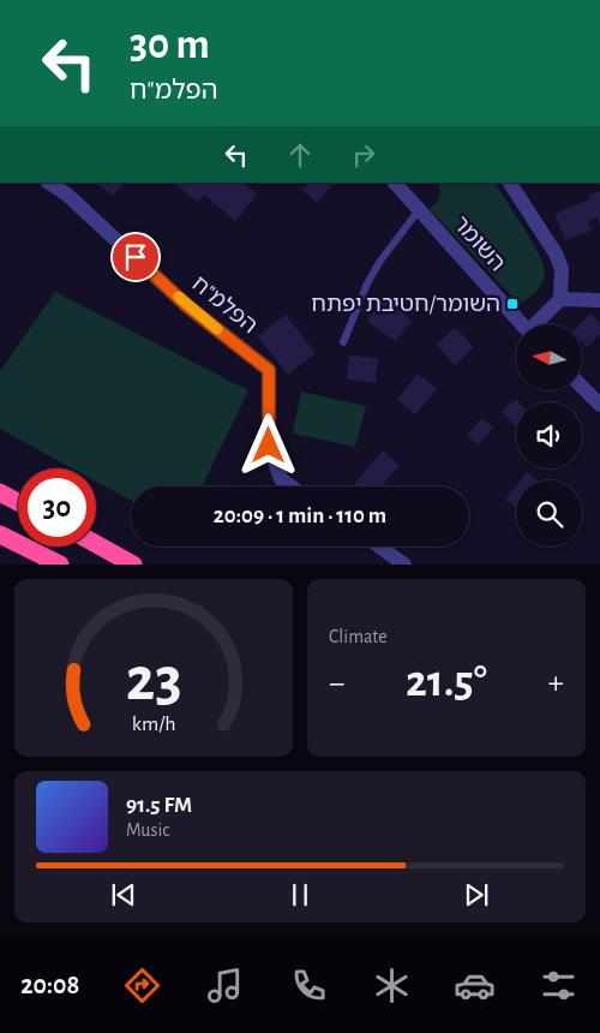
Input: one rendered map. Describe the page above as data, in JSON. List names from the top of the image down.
{
  "streets": {
    "street": ["השומר", "הפלמ\"ח"]
  },
  "places": {
    "transit": ["השומר/חטיבת יפתח"]
  },
  "north": "left",
  "page": {
    "turn": ["30 m", "הפלמ\"ח"],
    "limit": "30",
    "trip": "20:09 · 1 min · 110 m",
    "tile": "Climate",
    "heat": ["−", "21.5°", "+"],
    "song": ["91.5 FM", "Music"],
    "tabs": "20:08",
    "gauge": ["23", "km/h"]
  }
}
